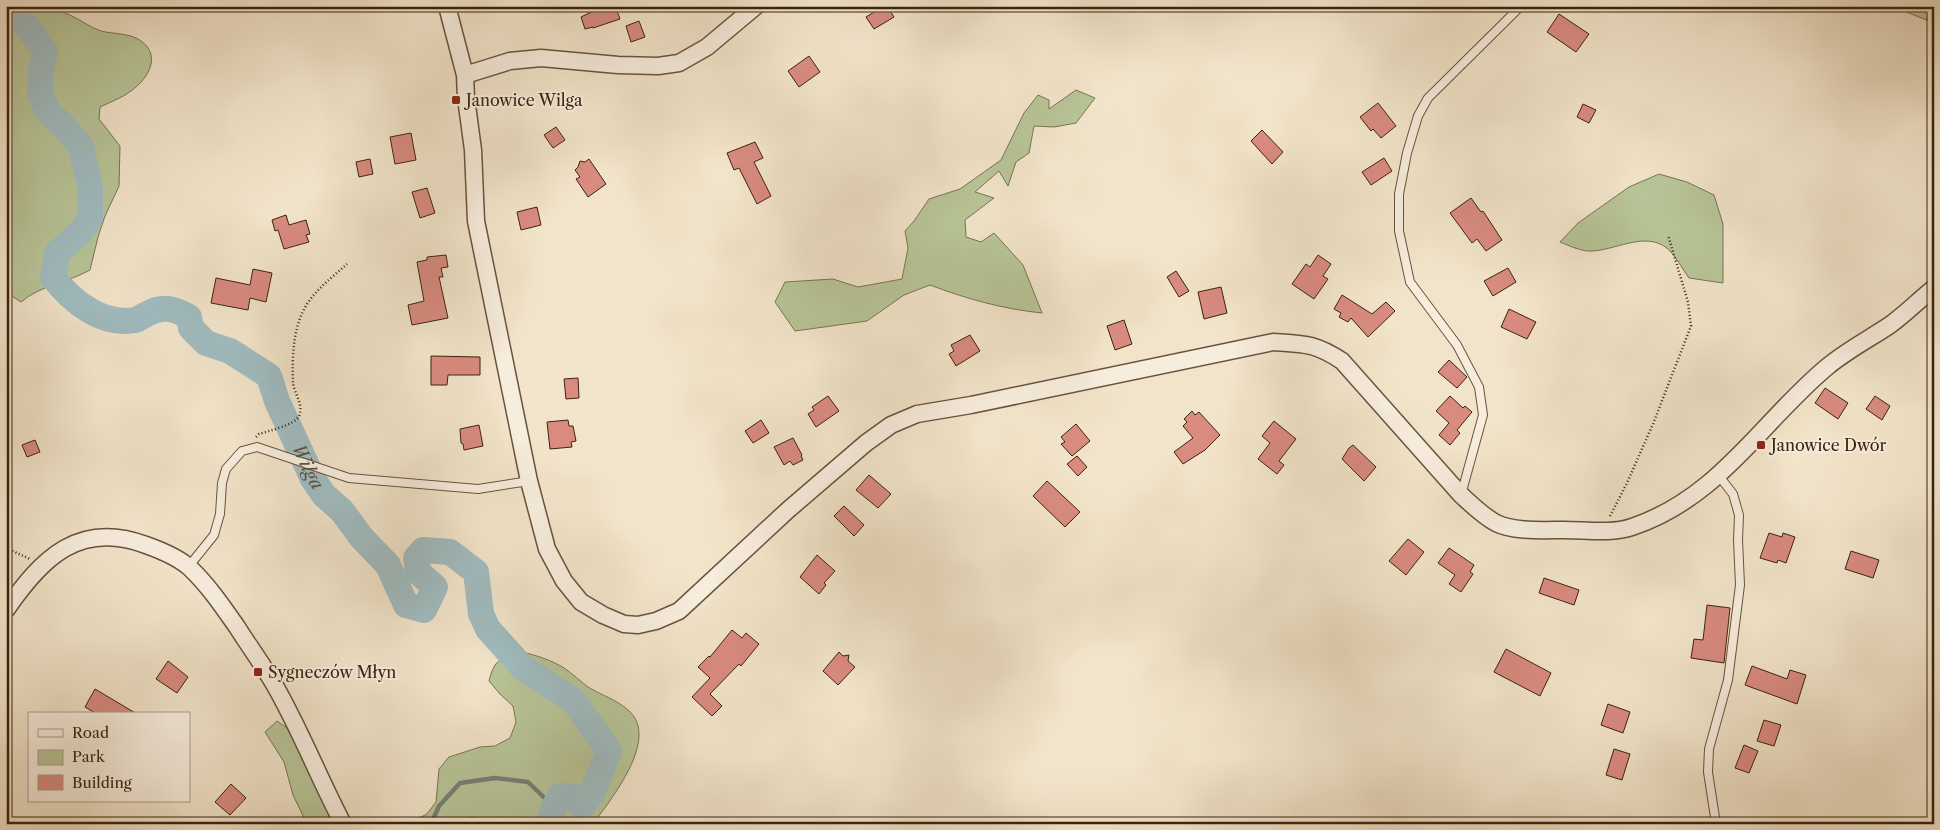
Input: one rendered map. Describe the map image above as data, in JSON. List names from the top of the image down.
{
  "water": ["Wilga"],
  "places": {
    "transit": ["Janowice Wilga", "Janowice Dwór", "Sygneczów Młyn"]
  },
  "legend": ["Road", "Park", "Building"]
}
